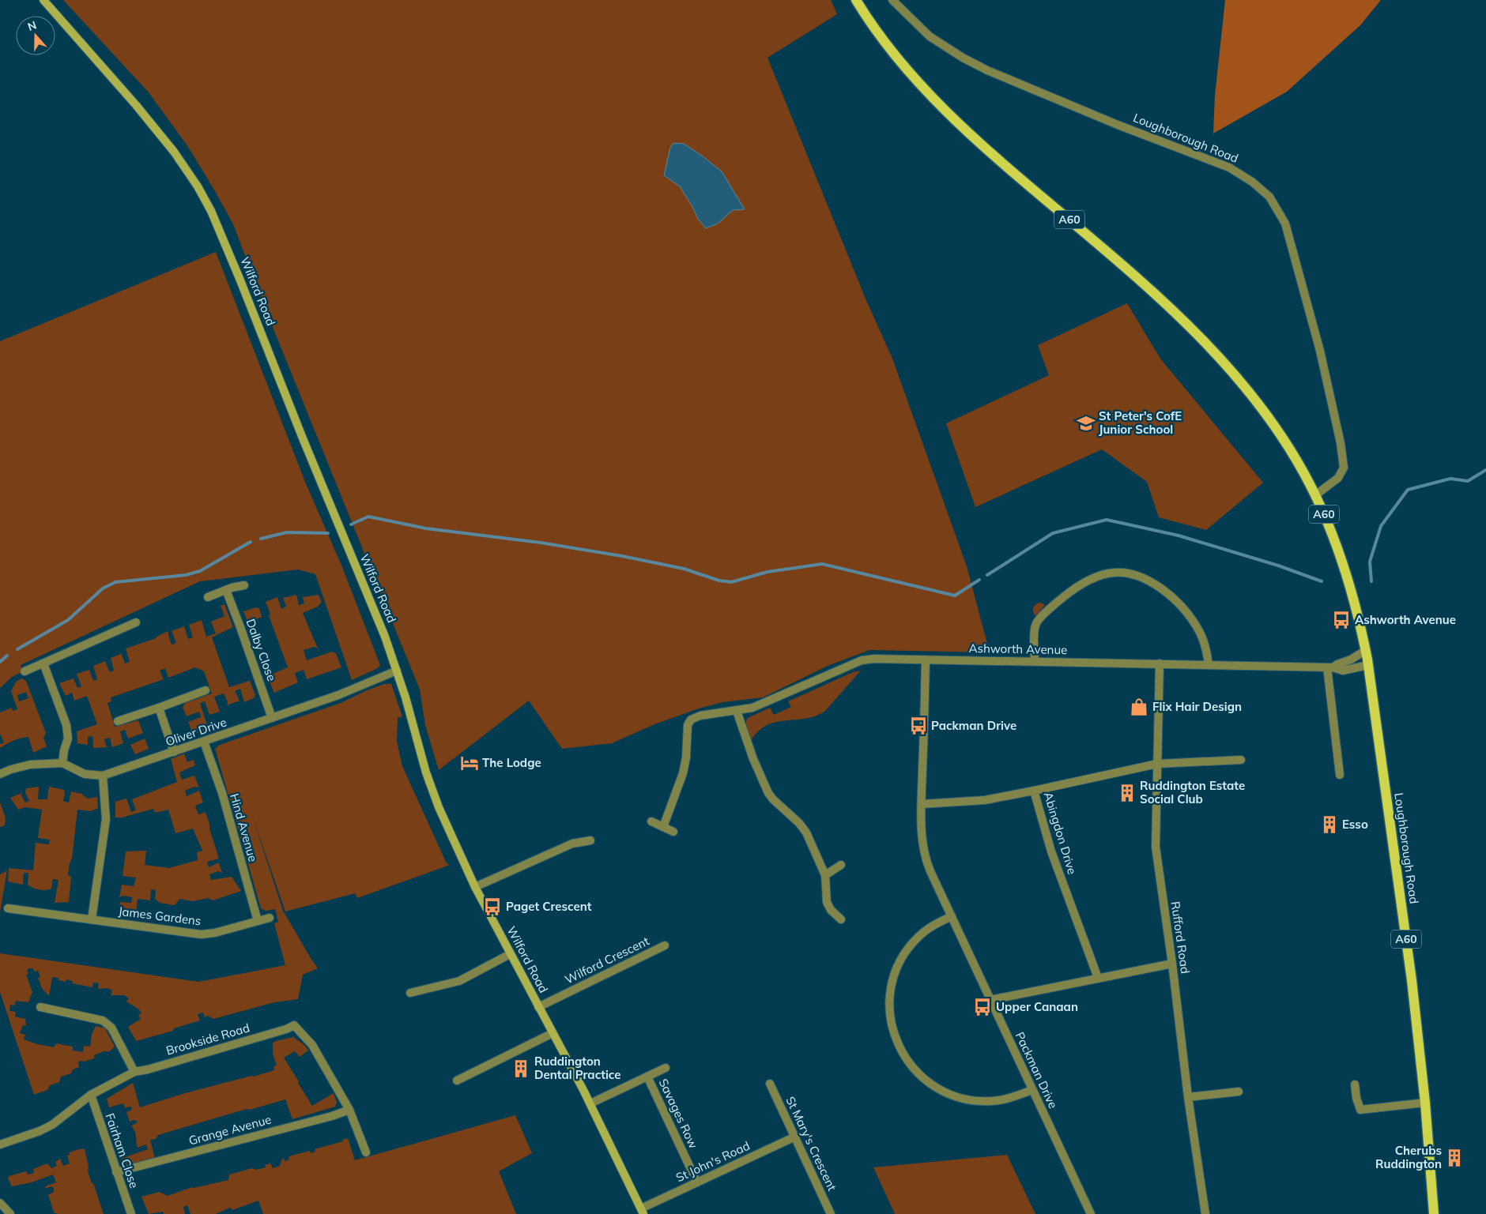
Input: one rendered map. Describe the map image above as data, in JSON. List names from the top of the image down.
{
  "streets": {
    "main road": ["Loughborough Road", "A60", "Wilford Road"],
    "street": [
      "Ashworth Avenue",
      "Dalby Close",
      "Oliver Drive",
      "Hind Avenue",
      "Abingdon Drive",
      "James Gardens",
      "Rufford Road",
      "Wilford Crescent",
      "Brookside Road",
      "Packman Drive",
      "Savages Row",
      "Grange Avenue",
      "St Mary's Crescent",
      "Fairham Close",
      "St John's Road"
    ]
  },
  "crossings": [
    ["Loughborough Road", "Ashworth Avenue"],
    ["Wilford Road", "Oliver Drive"],
    ["Wilford Road", "Wilford Crescent"],
    ["Wilford Road", "St John's Road"],
    ["Ashworth Avenue", "Rufford Road"],
    ["Ashworth Avenue", "Packman Drive"],
    ["Dalby Close", "Oliver Drive"],
    ["Oliver Drive", "Hind Avenue"],
    ["Hind Avenue", "James Gardens"],
    ["Abingdon Drive", "Rufford Road"],
    ["Brookside Road", "Grange Avenue"],
    ["Brookside Road", "Fairham Close"],
    ["Savages Row", "St John's Road"],
    ["Grange Avenue", "Fairham Close"],
    ["St Mary's Crescent", "St John's Road"]
  ],
  "places": {
    "school or university": ["St Peter's CofE Junior School"],
    "bus stop": [
      "Ashworth Avenue",
      "Packman Drive",
      "Paget Crescent",
      "Upper Canaan"
    ],
    "shop": ["Flix Hair Design"],
    "hotel": ["The Lodge"],
    "building": [
      "Ruddington Estate Social Club",
      "Esso",
      "Ruddington Dental Practice",
      "Cherubs Ruddington"
    ]
  },
  "north": "top"
}
